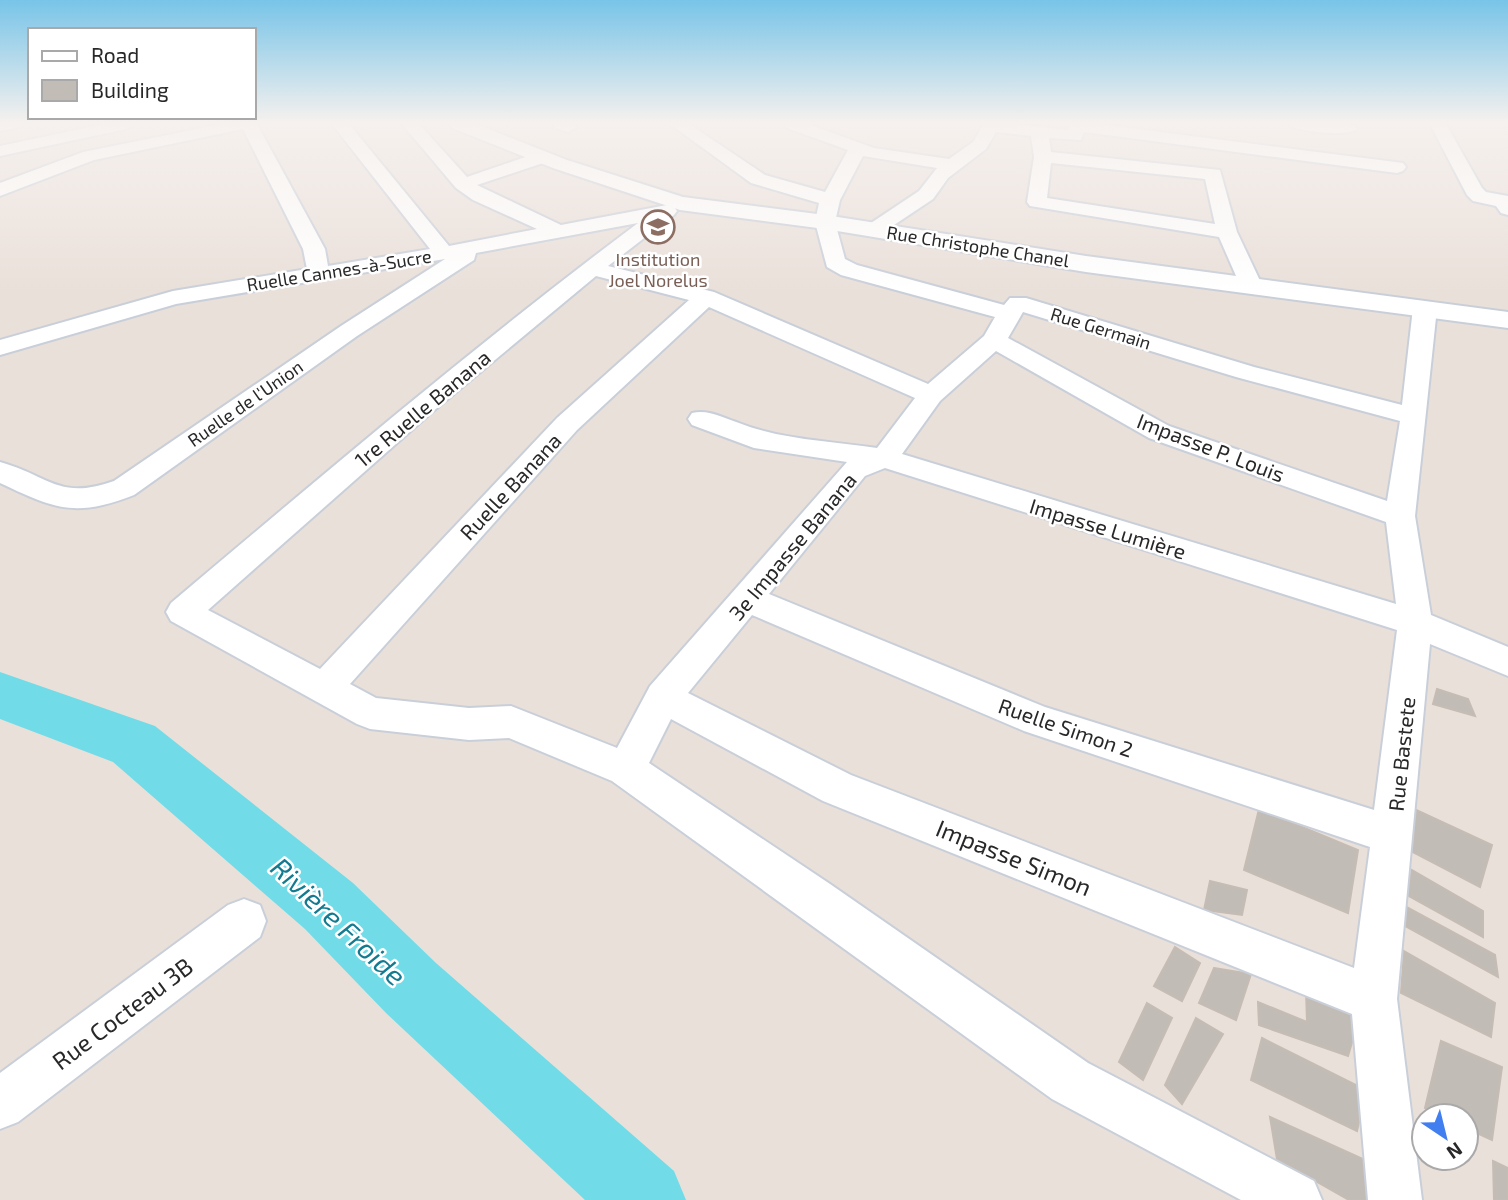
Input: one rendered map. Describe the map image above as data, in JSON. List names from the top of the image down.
{
  "streets": {
    "street": [
      "Rue Christophe Chanel",
      "Ruelle Cannes-à-Sucre",
      "Rue Germain",
      "Ruelle de l'Union",
      "1re Ruelle Banana",
      "Impasse P. Louis",
      "Ruelle Banana",
      "Impasse Lumière",
      "3e Impasse Banana",
      "Ruelle Simon 2",
      "Rue Bastete",
      "Impasse Simon",
      "Rue Cocteau 3B"
    ]
  },
  "crossings": [
    ["Rue Christophe Chanel", "Ruelle Cannes-à-Sucre"],
    ["Rue Christophe Chanel", "Rue Germain"],
    ["Rue Christophe Chanel", "1re Ruelle Banana"],
    ["Rue Christophe Chanel", "Rue Bastete"],
    ["Ruelle Cannes-à-Sucre", "Ruelle de l'Union"],
    ["Ruelle Cannes-à-Sucre", "1re Ruelle Banana"],
    ["Rue Germain", "Impasse P. Louis"],
    ["Rue Germain", "3e Impasse Banana"],
    ["Rue Germain", "Rue Bastete"],
    ["1re Ruelle Banana", "Ruelle Banana"],
    ["Impasse P. Louis", "3e Impasse Banana"],
    ["Impasse P. Louis", "Rue Bastete"],
    ["Impasse Lumière", "3e Impasse Banana"],
    ["Impasse Lumière", "Rue Bastete"],
    ["3e Impasse Banana", "Ruelle Simon 2"],
    ["3e Impasse Banana", "Impasse Simon"],
    ["Ruelle Simon 2", "Rue Bastete"],
    ["Rue Bastete", "Impasse Simon"]
  ],
  "water": ["Rivière Froide"],
  "places": {
    "school or university": ["Institution Joel Norelus"]
  },
  "legend": ["Road", "Building"],
  "north": "bottom right"
}
